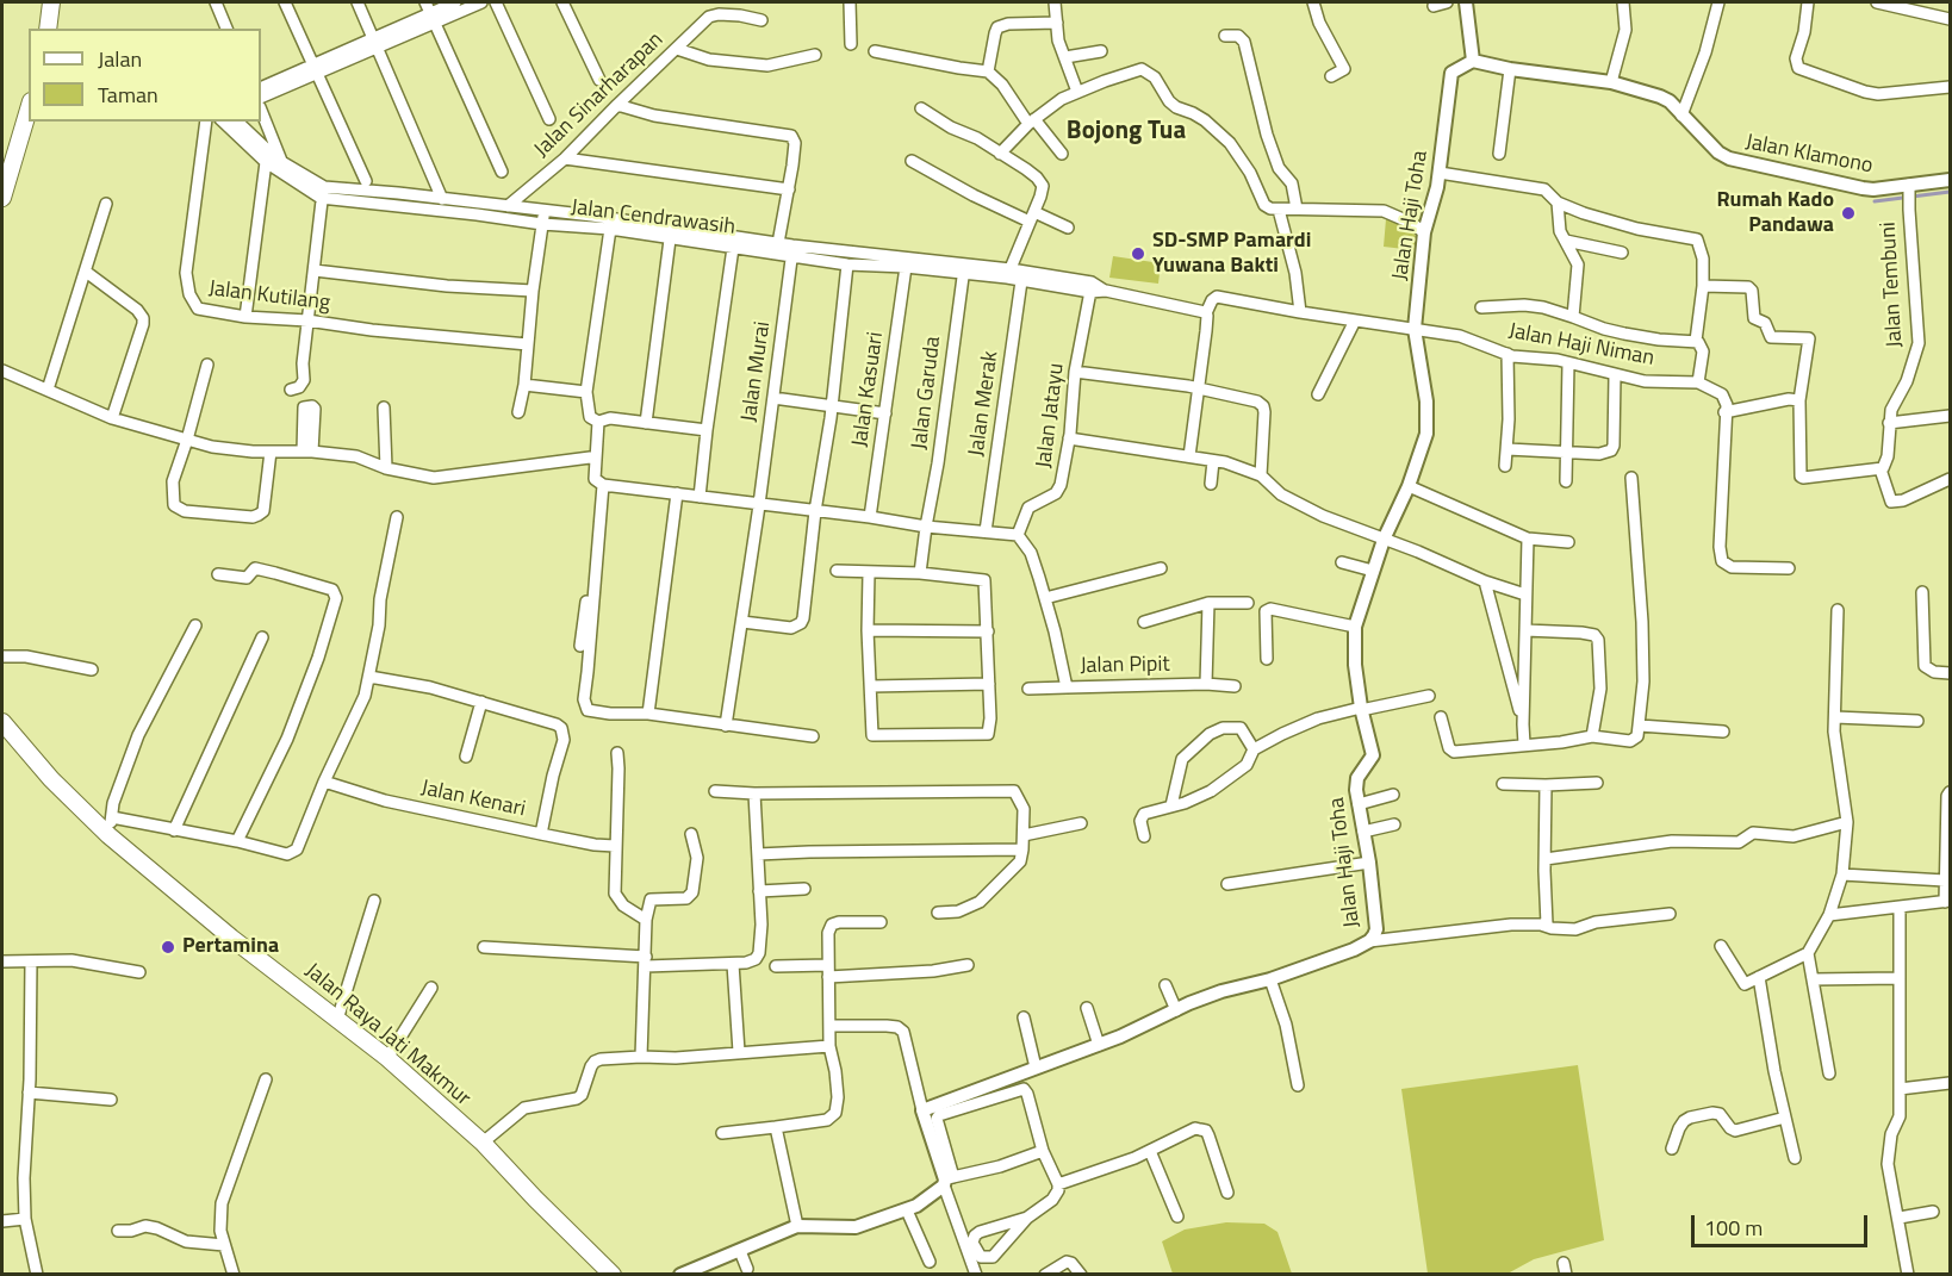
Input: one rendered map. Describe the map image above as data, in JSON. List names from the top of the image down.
{
  "streets": {
    "main road": ["Jalan Raya Jati Makmur"],
    "street": [
      "Jalan Sinarharapan",
      "Jalan Klamono",
      "Jalan Haji Toha",
      "Jalan Cendrawasih",
      "Jalan Tembuni",
      "Jalan Kutilang",
      "Jalan Haji Niman",
      "Jalan Murai",
      "Jalan Kasuari",
      "Jalan Garuda",
      "Jalan Merak",
      "Jalan Jatayu",
      "Jalan Pipit",
      "Jalan Kenari"
    ]
  },
  "crossings": [
    ["Jalan Sinarharapan", "Jalan Cendrawasih"],
    ["Jalan Klamono", "Jalan Haji Toha"],
    ["Jalan Klamono", "Jalan Tembuni"],
    ["Jalan Haji Toha", "Jalan Haji Niman"],
    ["Jalan Cendrawasih", "Jalan Haji Niman"],
    ["Jalan Cendrawasih", "Jalan Murai"],
    ["Jalan Cendrawasih", "Jalan Kasuari"],
    ["Jalan Cendrawasih", "Jalan Garuda"],
    ["Jalan Cendrawasih", "Jalan Merak"],
    ["Jalan Cendrawasih", "Jalan Jatayu"],
    ["Jalan Jatayu", "Jalan Pipit"]
  ],
  "districts": ["Bojong Tua"],
  "places": ["Rumah Kado Pandawa", "SD-SMP Pamardi Yuwana Bakti", "Pertamina"],
  "legend": ["Jalan", "Taman"],
  "scale_bar": "100 m"
}
